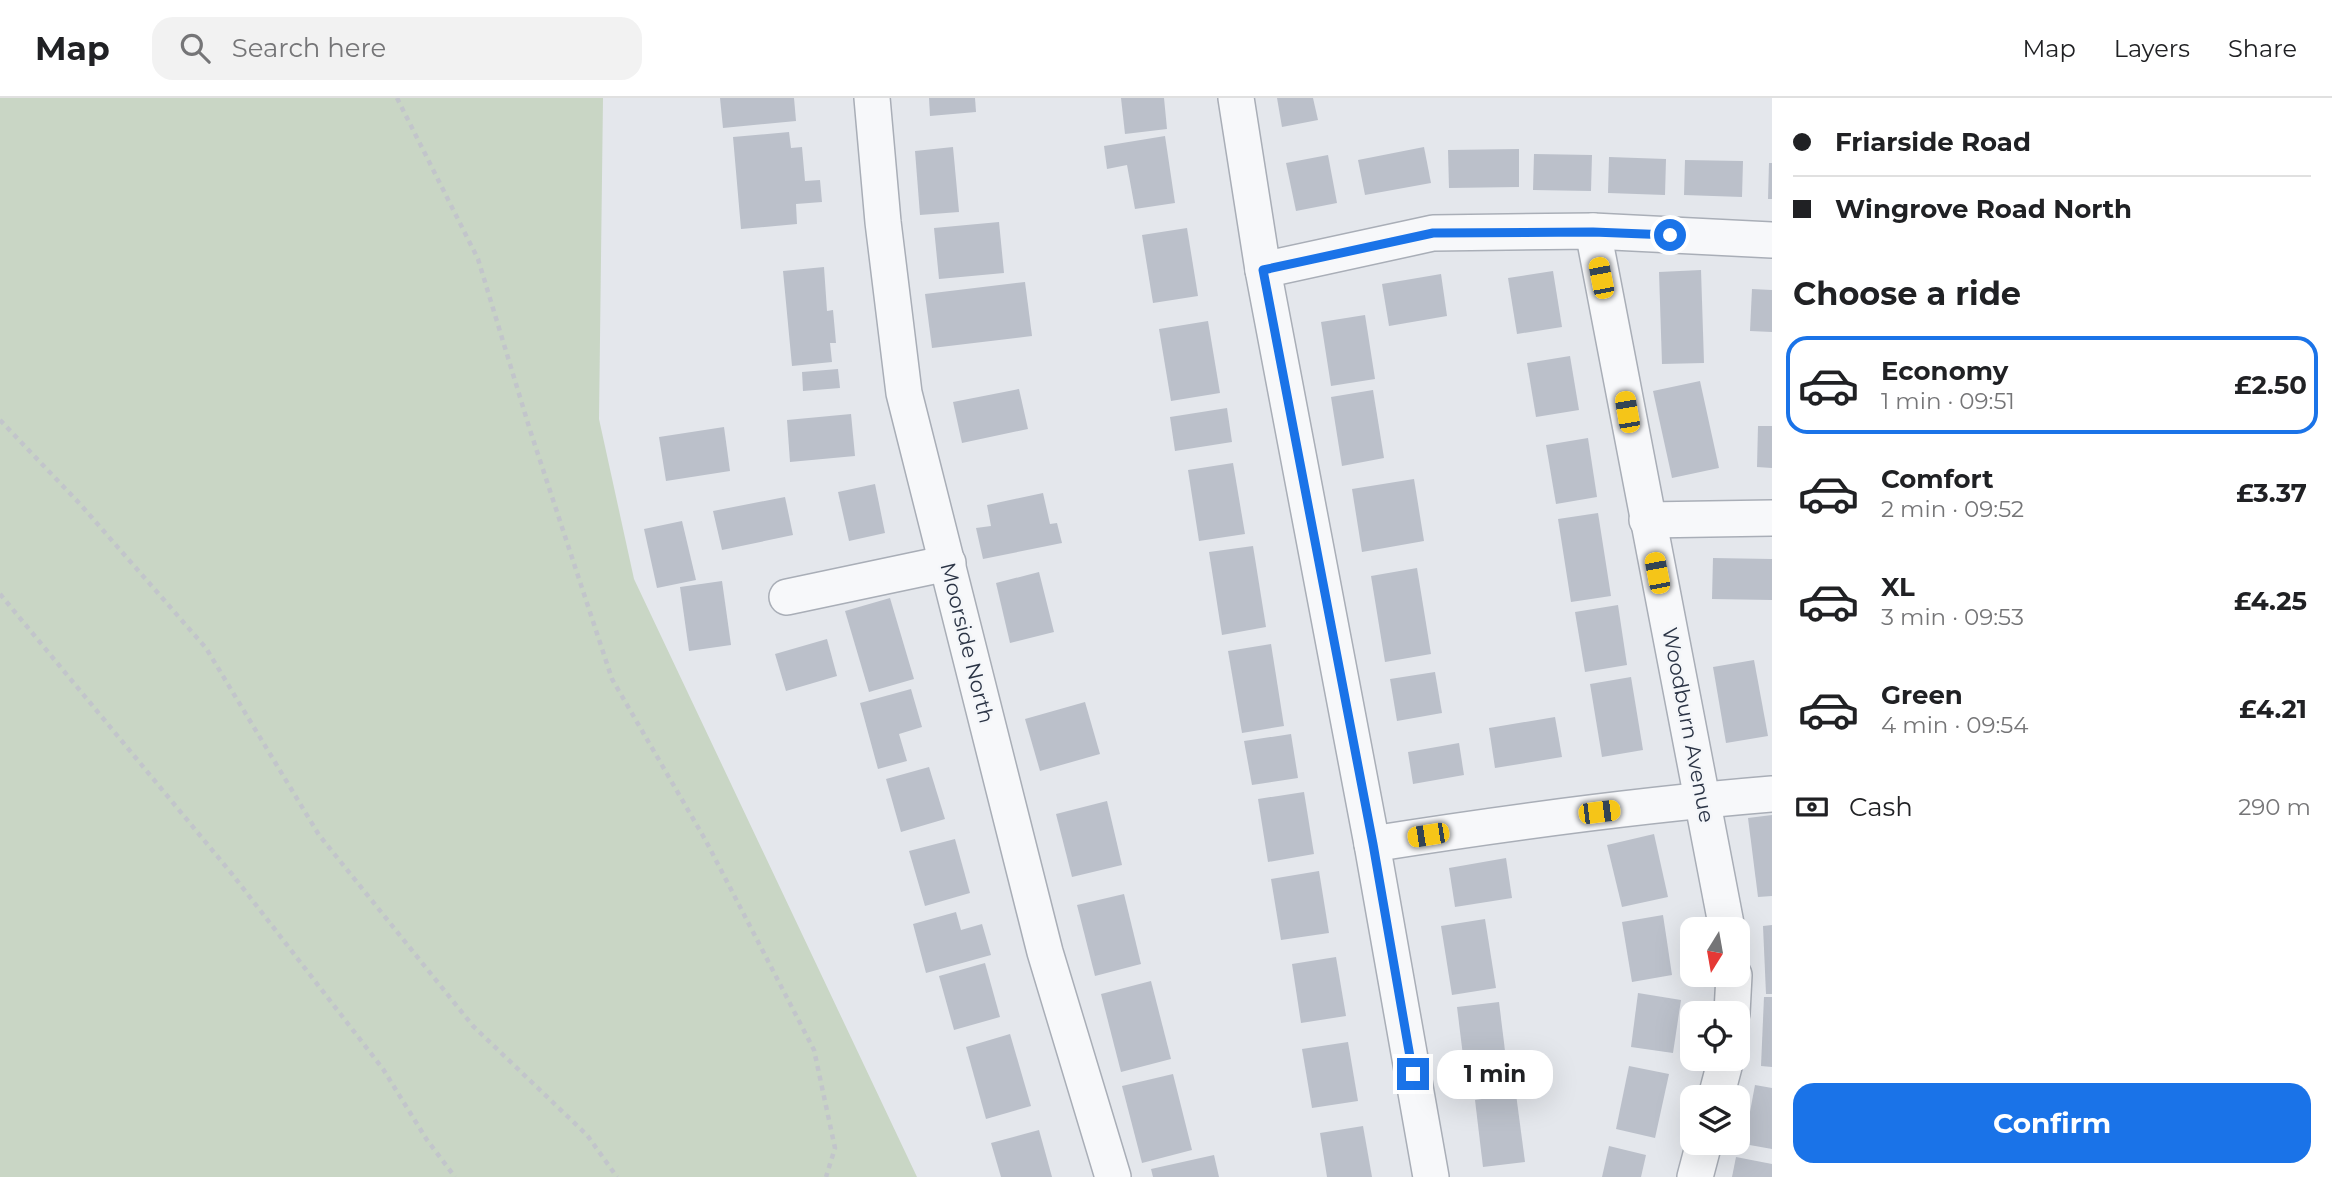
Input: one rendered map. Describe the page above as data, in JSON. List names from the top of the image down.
{
  "streets": {
    "street": ["Moorside North", "Woodburn Avenue"]
  },
  "north": "bottom",
  "page": {
    "header": "Map",
    "search": "Search here",
    "nav": ["Map", "Layers", "Share"],
    "banner": ["Friarside Road", "Wingrove Road North"],
    "heading": "Choose a ride",
    "list": [
      {
        "name": "Economy",
        "note": "1 min · 09:51",
        "value": "£2.50"
      },
      {
        "name": "Comfort",
        "note": "2 min · 09:52",
        "value": "£3.37"
      },
      {
        "name": "XL",
        "note": "3 min · 09:53",
        "value": "£4.25"
      },
      {
        "name": "Green",
        "note": "4 min · 09:54",
        "value": "£4.21"
      }
    ],
    "pay": ["Cash", "290 m"],
    "bubble": "1 min",
    "buttons": "Confirm"
  }
}
